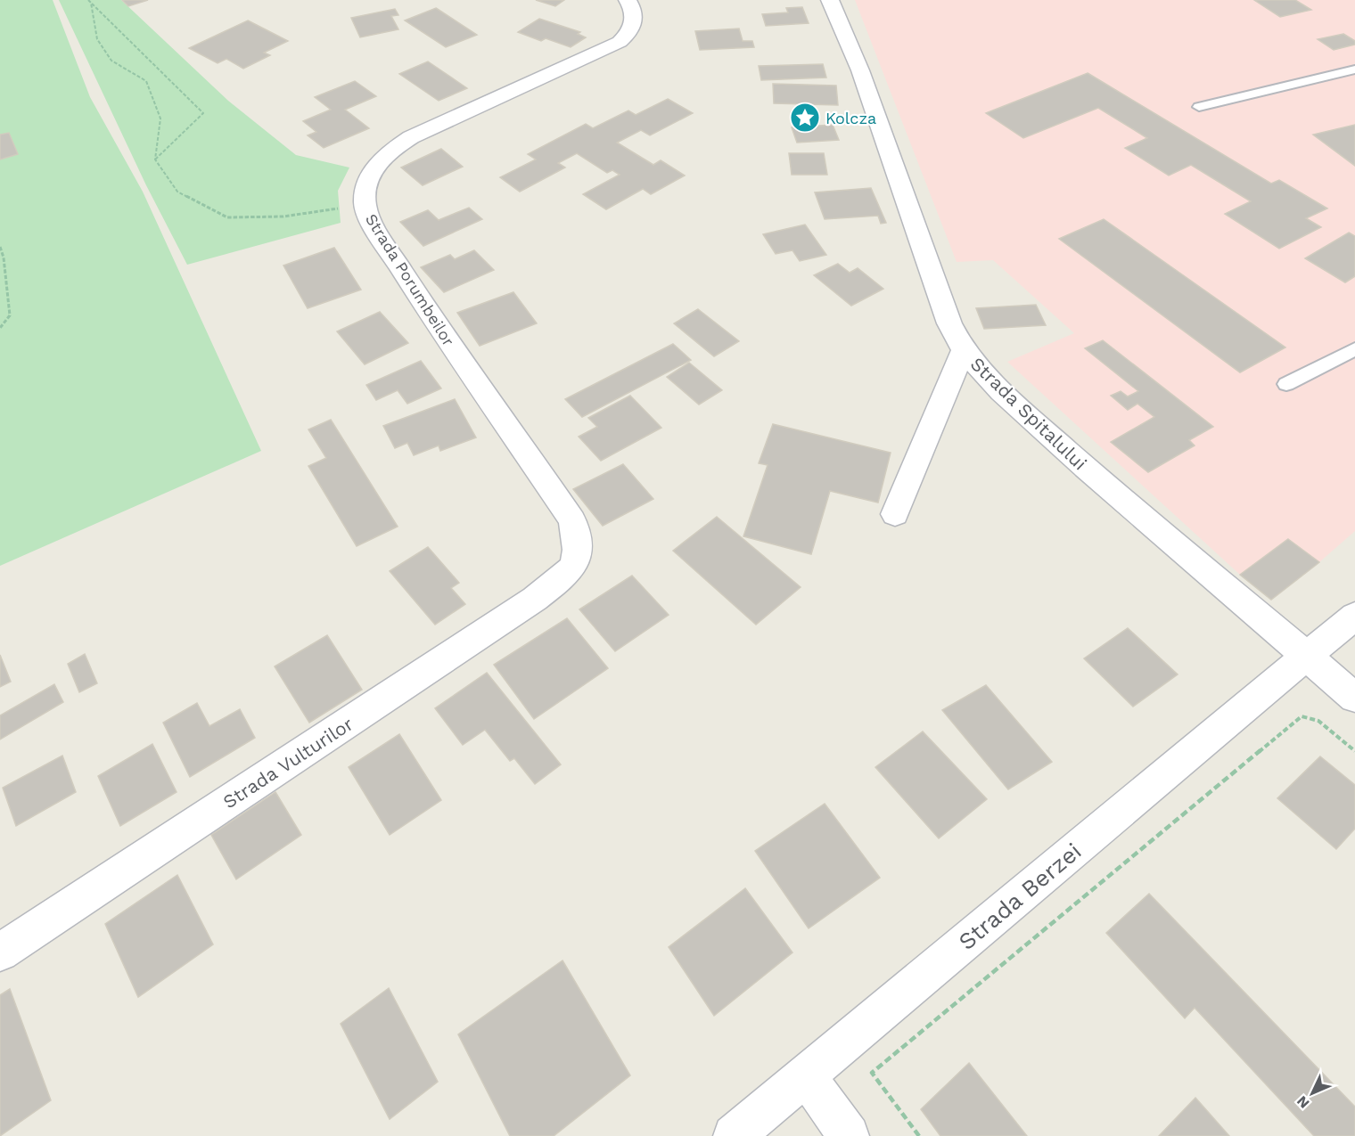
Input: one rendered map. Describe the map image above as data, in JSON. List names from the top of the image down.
{
  "streets": {
    "street": [
      "Strada Porumbeilor",
      "Strada Spitalului",
      "Strada Vulturilor",
      "Strada Berzei"
    ]
  },
  "crossings": [
    ["Strada Porumbeilor", "Strada Vulturilor"],
    ["Strada Spitalului", "Strada Berzei"]
  ],
  "places": {
    "place": ["Kolcza"]
  },
  "north": "bottom left"
}
